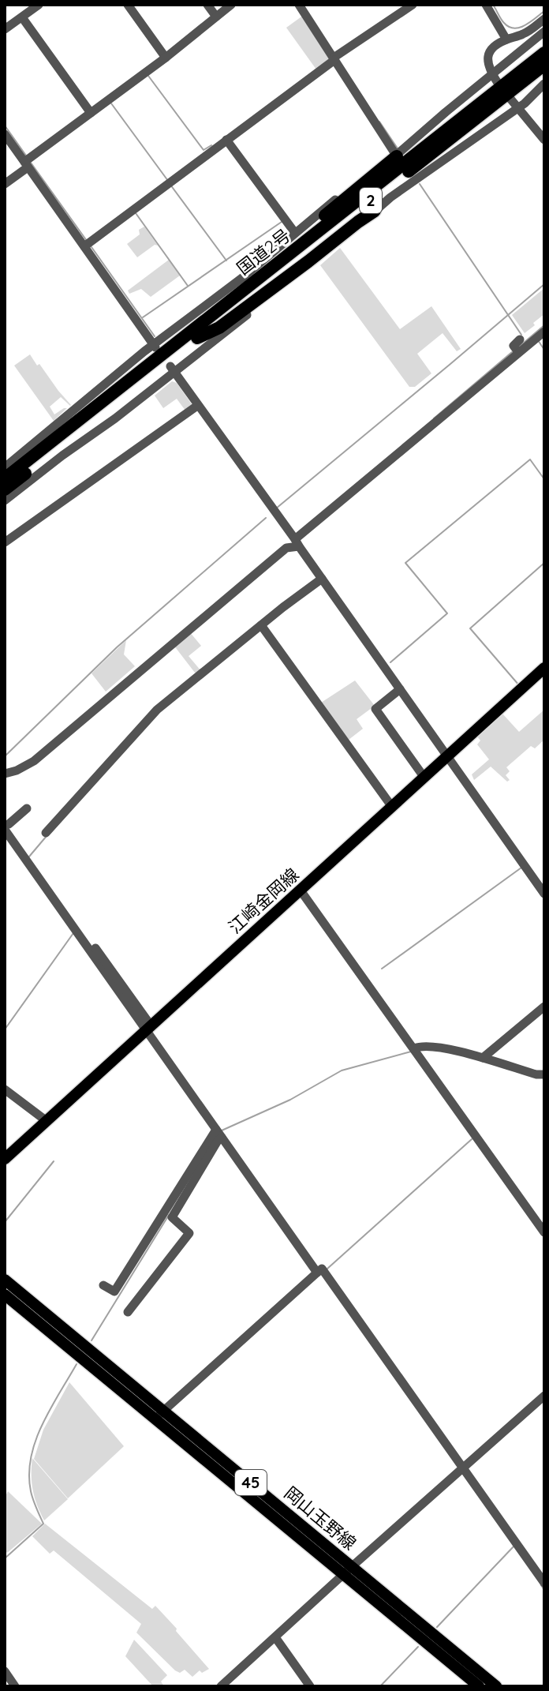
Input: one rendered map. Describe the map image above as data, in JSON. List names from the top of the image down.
{
  "streets": {
    "highway": ["2", "国道2号"],
    "main road": ["江崎金岡線", "45", "岡山玉野線"]
  }
}
